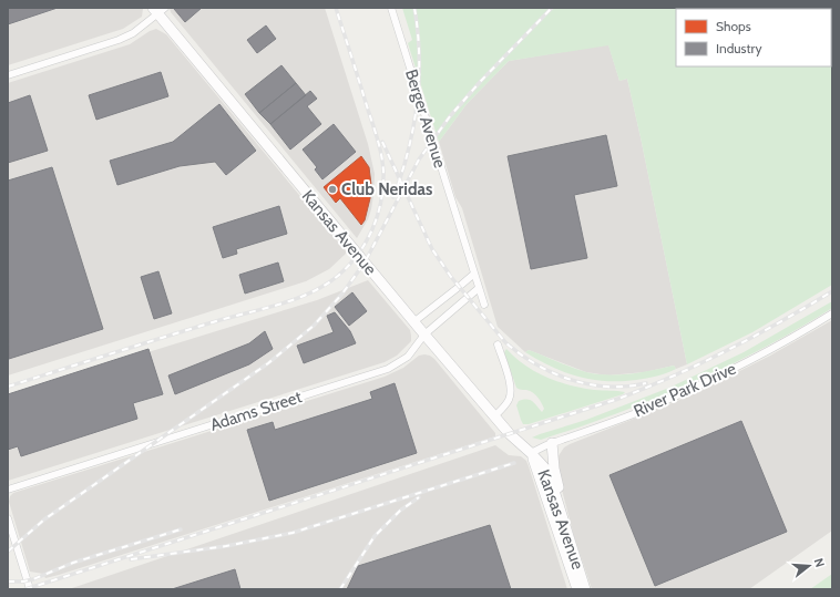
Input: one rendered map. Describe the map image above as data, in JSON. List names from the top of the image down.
{
  "streets": {
    "main road": ["Kansas Avenue"],
    "street": ["Berger Avenue", "River Park Drive", "Adams Street"]
  },
  "crossings": [
    ["Berger Avenue", "Adams Street"],
    ["Kansas Avenue", "River Park Drive"],
    ["Kansas Avenue", "Adams Street"]
  ],
  "places": ["Club Neridas"],
  "legend": ["Shops", "Industry"],
  "north": "right"
}
